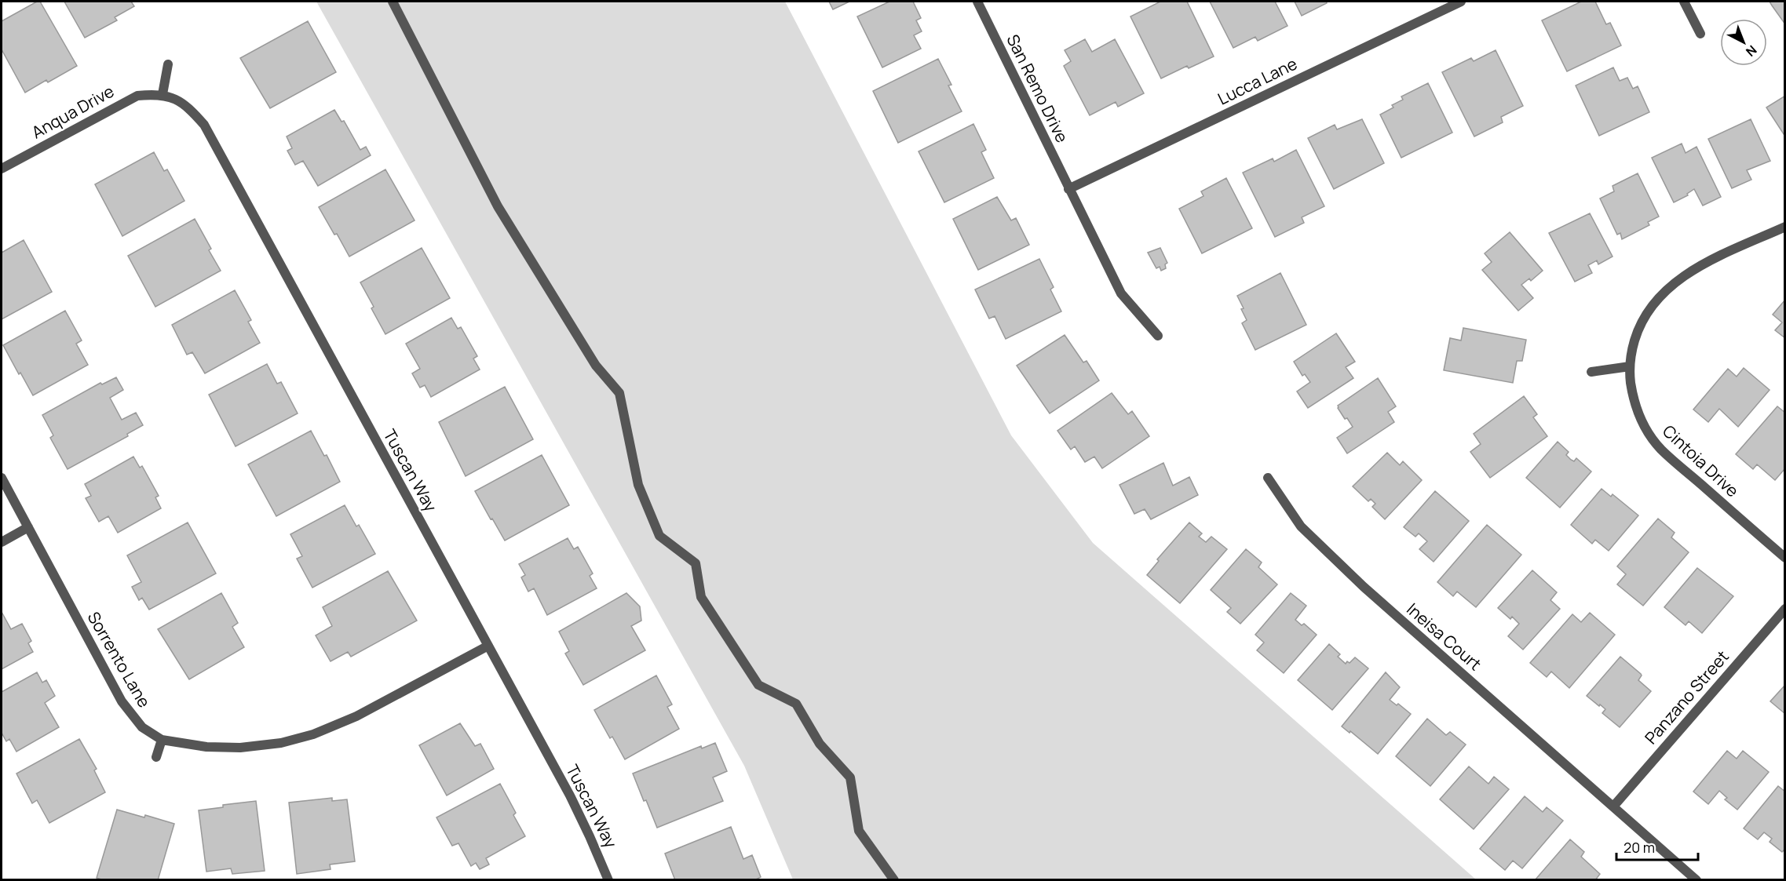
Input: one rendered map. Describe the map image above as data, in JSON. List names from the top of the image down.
{
  "streets": {
    "street": [
      "Lucca Lane",
      "San Remo Drive",
      "Anqua Drive",
      "Cintoia Drive",
      "Tuscan Way",
      "Ineisa Court",
      "Sorrento Lane",
      "Panzano Street"
    ]
  },
  "crossings": [
    ["Lucca Lane", "San Remo Drive"],
    ["Anqua Drive", "Tuscan Way"],
    ["Tuscan Way", "Sorrento Lane"],
    ["Ineisa Court", "Panzano Street"]
  ],
  "scale_bar": "20 m",
  "north": "bottom right"
}
